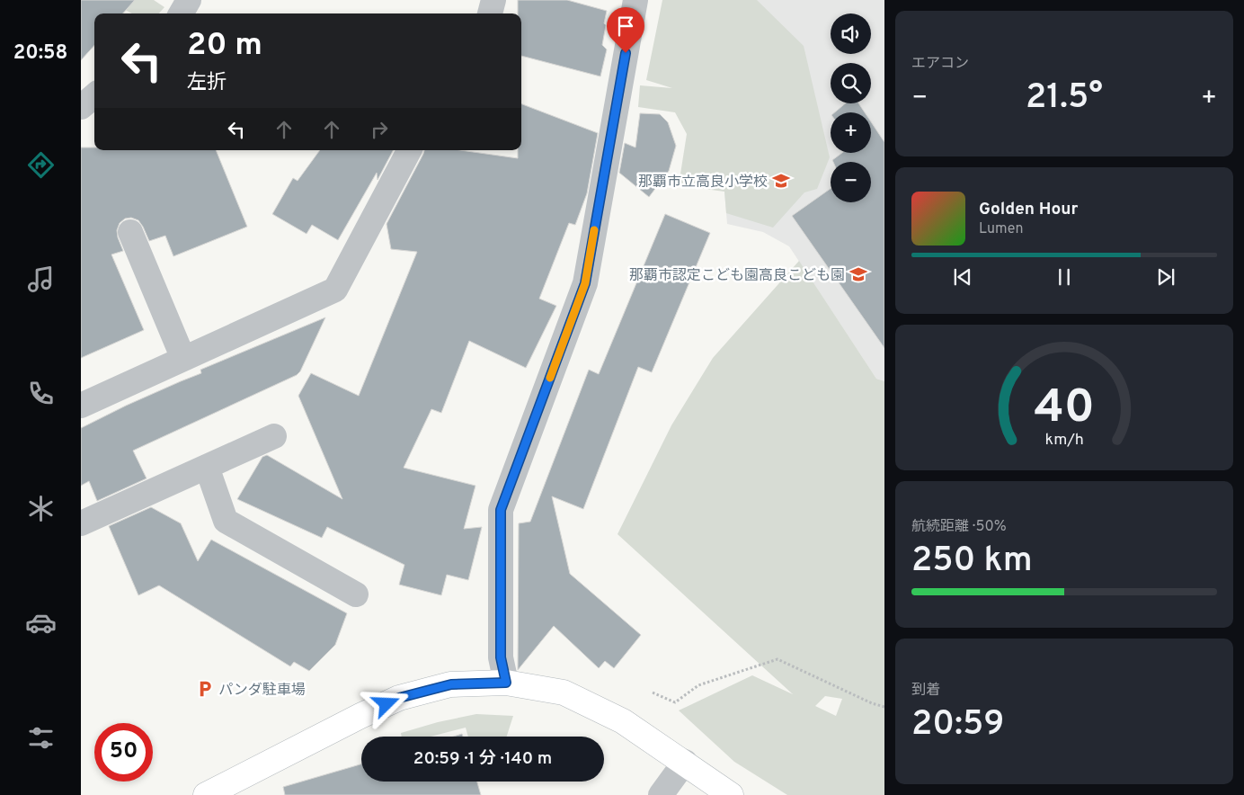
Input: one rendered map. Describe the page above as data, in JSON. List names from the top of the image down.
{
  "places": {
    "school or university": ["那覇市立高良小学校", "那覇市認定こども園高良こども園"],
    "parking": ["パンダ駐車場"]
  },
  "page": {
    "tabs": "20:58",
    "tile": [
      "エアコン",
      ["航続距離 · 50%", "250 km"],
      ["到着", "20:59"]
    ],
    "map_buttons": ["+", "−"],
    "turn": ["20 m", "左折"],
    "heat": ["−", "21.5°", "+"],
    "song": ["Golden Hour", "Lumen"],
    "limit": "50",
    "trip": "20:59 · 1 分 · 140 m",
    "gauge": ["40", "km/h"]
  }
}
